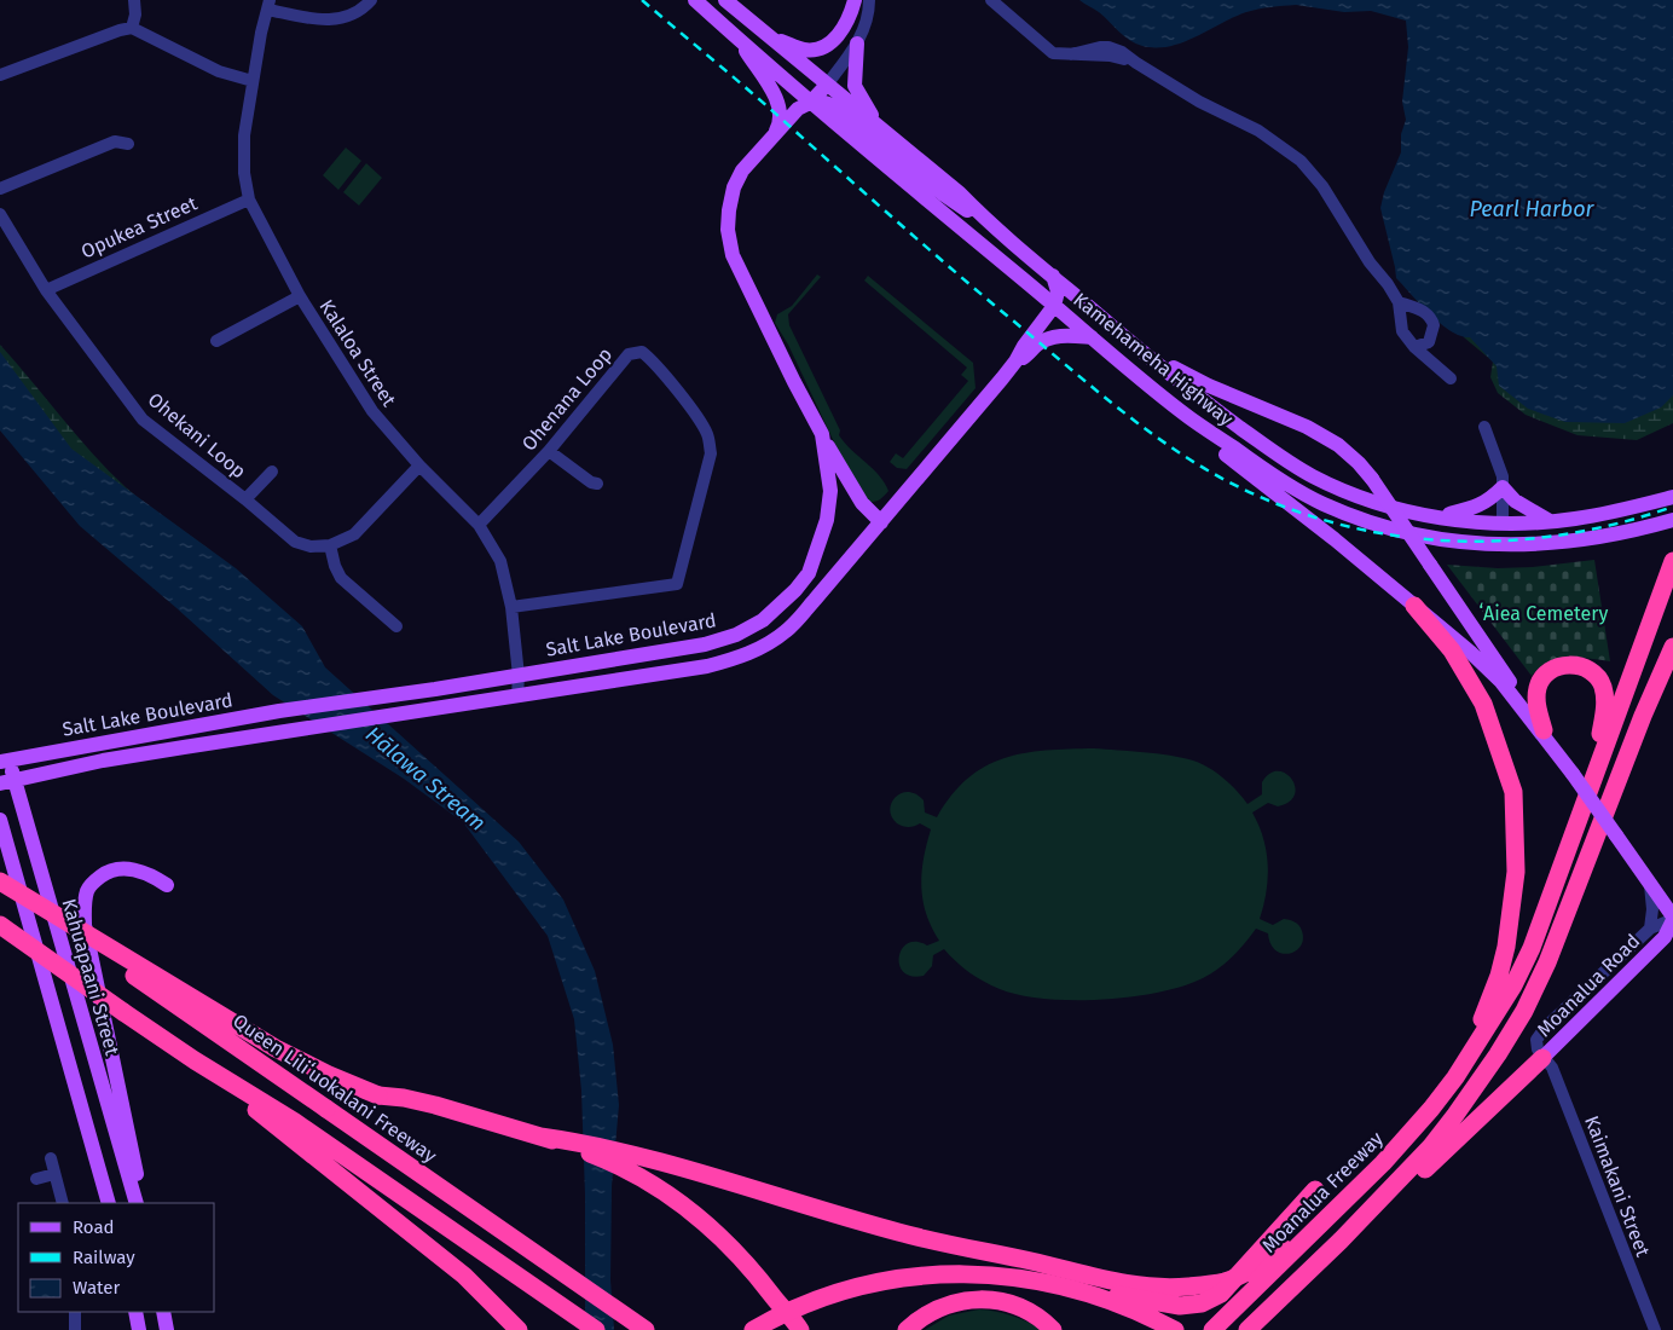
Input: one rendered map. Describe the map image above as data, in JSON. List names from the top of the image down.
{
  "streets": {
    "highway": ["Queen Liliʻuokalani Freeway", "Moanalua Freeway"],
    "main road": [
      "Kamehameha Highway",
      "Salt Lake Boulevard",
      "Kahuapaani Street",
      "Moanalua Road"
    ],
    "street": [
      "Opukea Street",
      "Kalaloa Street",
      "Ohenana Loop",
      "Ohekani Loop",
      "Kaimakani Street"
    ]
  },
  "crossings": [
    ["Opukea Street", "Kalaloa Street"],
    ["Opukea Street", "Ohekani Loop"],
    ["Kalaloa Street", "Ohenana Loop"],
    ["Kalaloa Street", "Ohekani Loop"],
    ["Kalaloa Street", "Salt Lake Boulevard"],
    ["Kamehameha Highway", "Salt Lake Boulevard"],
    ["Salt Lake Boulevard", "Kahuapaani Street"],
    ["Moanalua Road", "Kaimakani Street"]
  ],
  "water": ["Pearl Harbor", "Hālawa Stream"],
  "parks": ["ʻAiea Cemetery"],
  "legend": ["Road", "Railway", "Water"]
}
